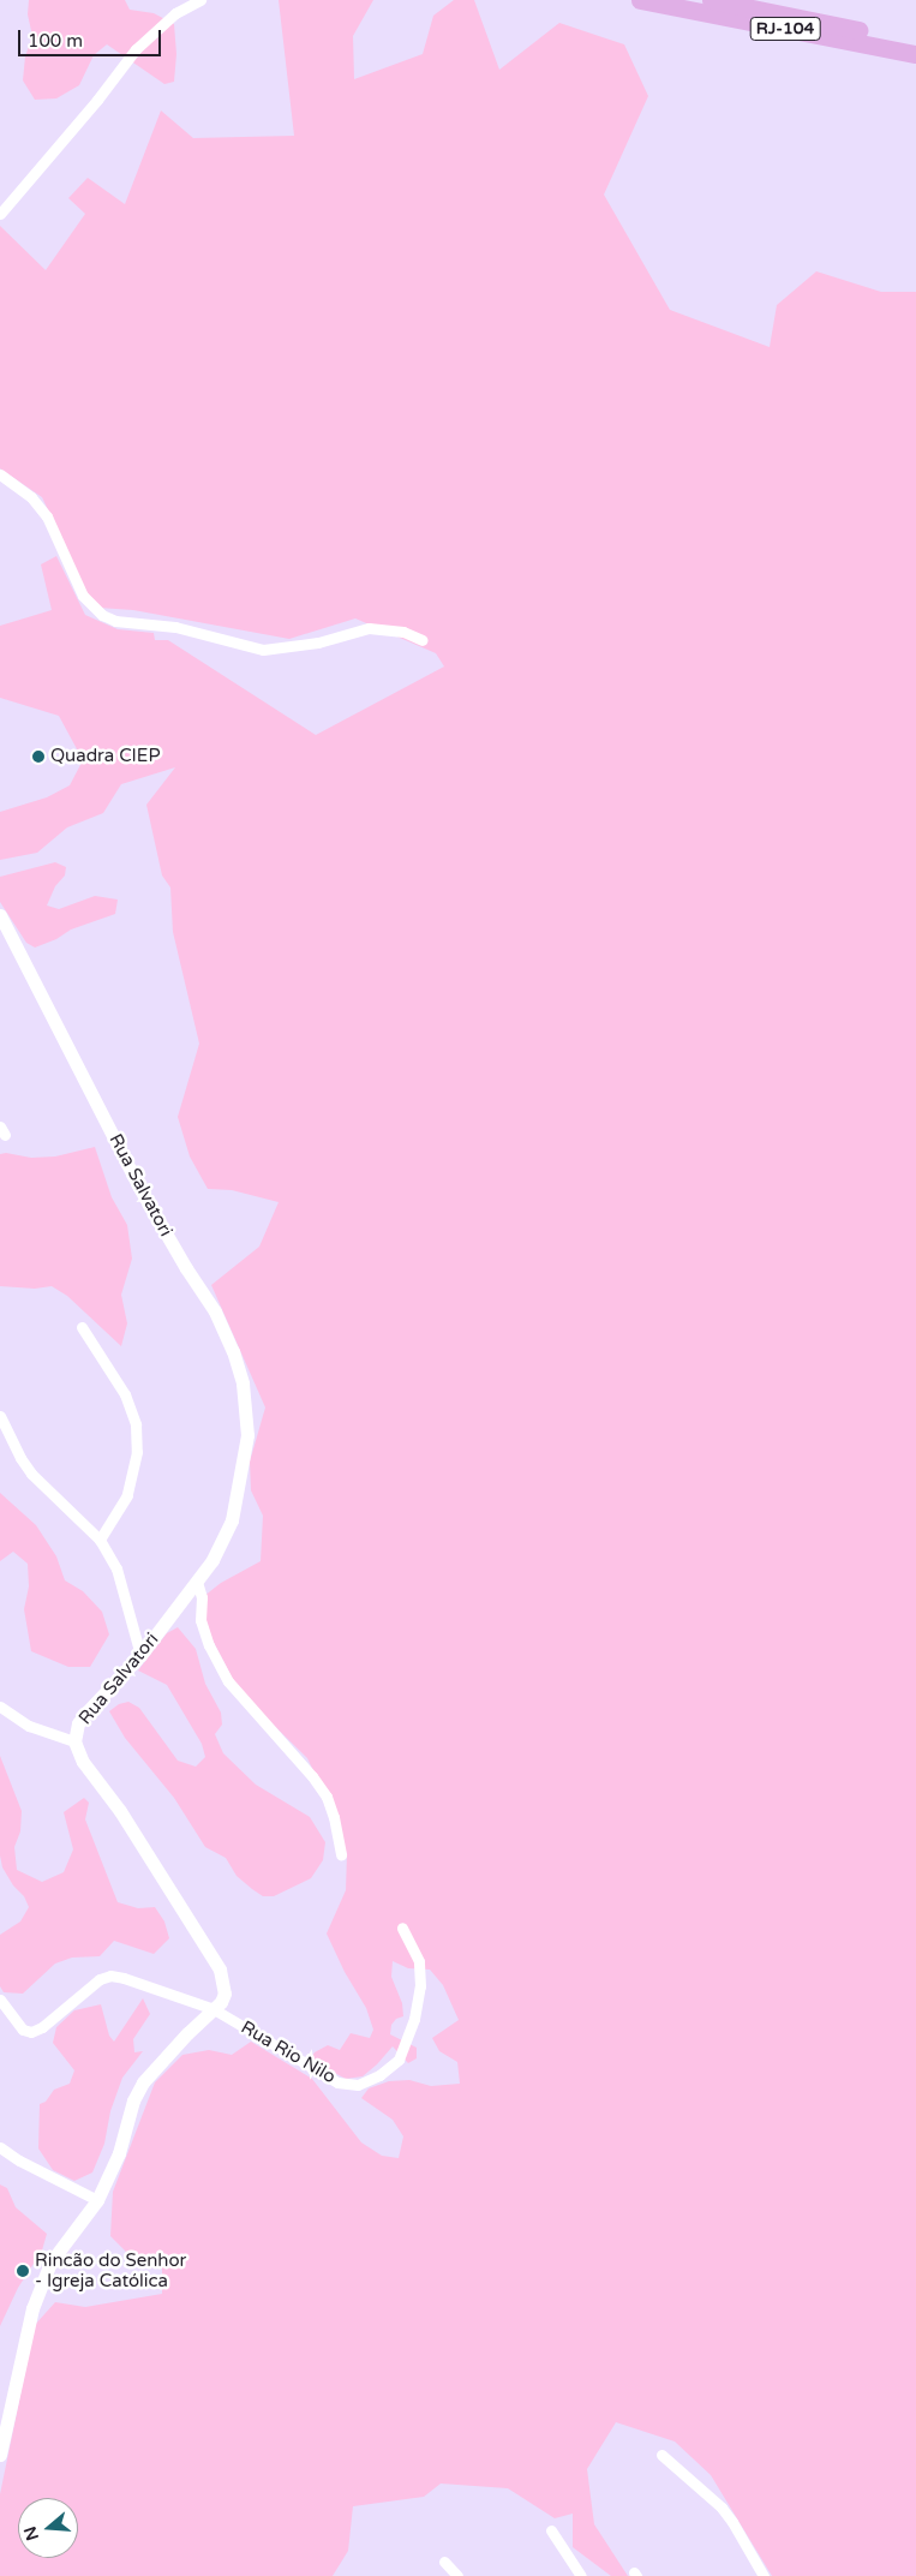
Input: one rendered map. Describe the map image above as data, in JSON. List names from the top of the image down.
{
  "streets": {
    "highway": ["RJ-104"],
    "street": ["Rua Salvatori", "Rua Rio Nilo"]
  },
  "crossings": [
    ["Rua Salvatori", "Rua Rio Nilo"]
  ],
  "places": ["Quadra CIEP", "Rincão do Senhor - Igreja Católica"],
  "scale_bar": "100 m",
  "north": "left"
}
